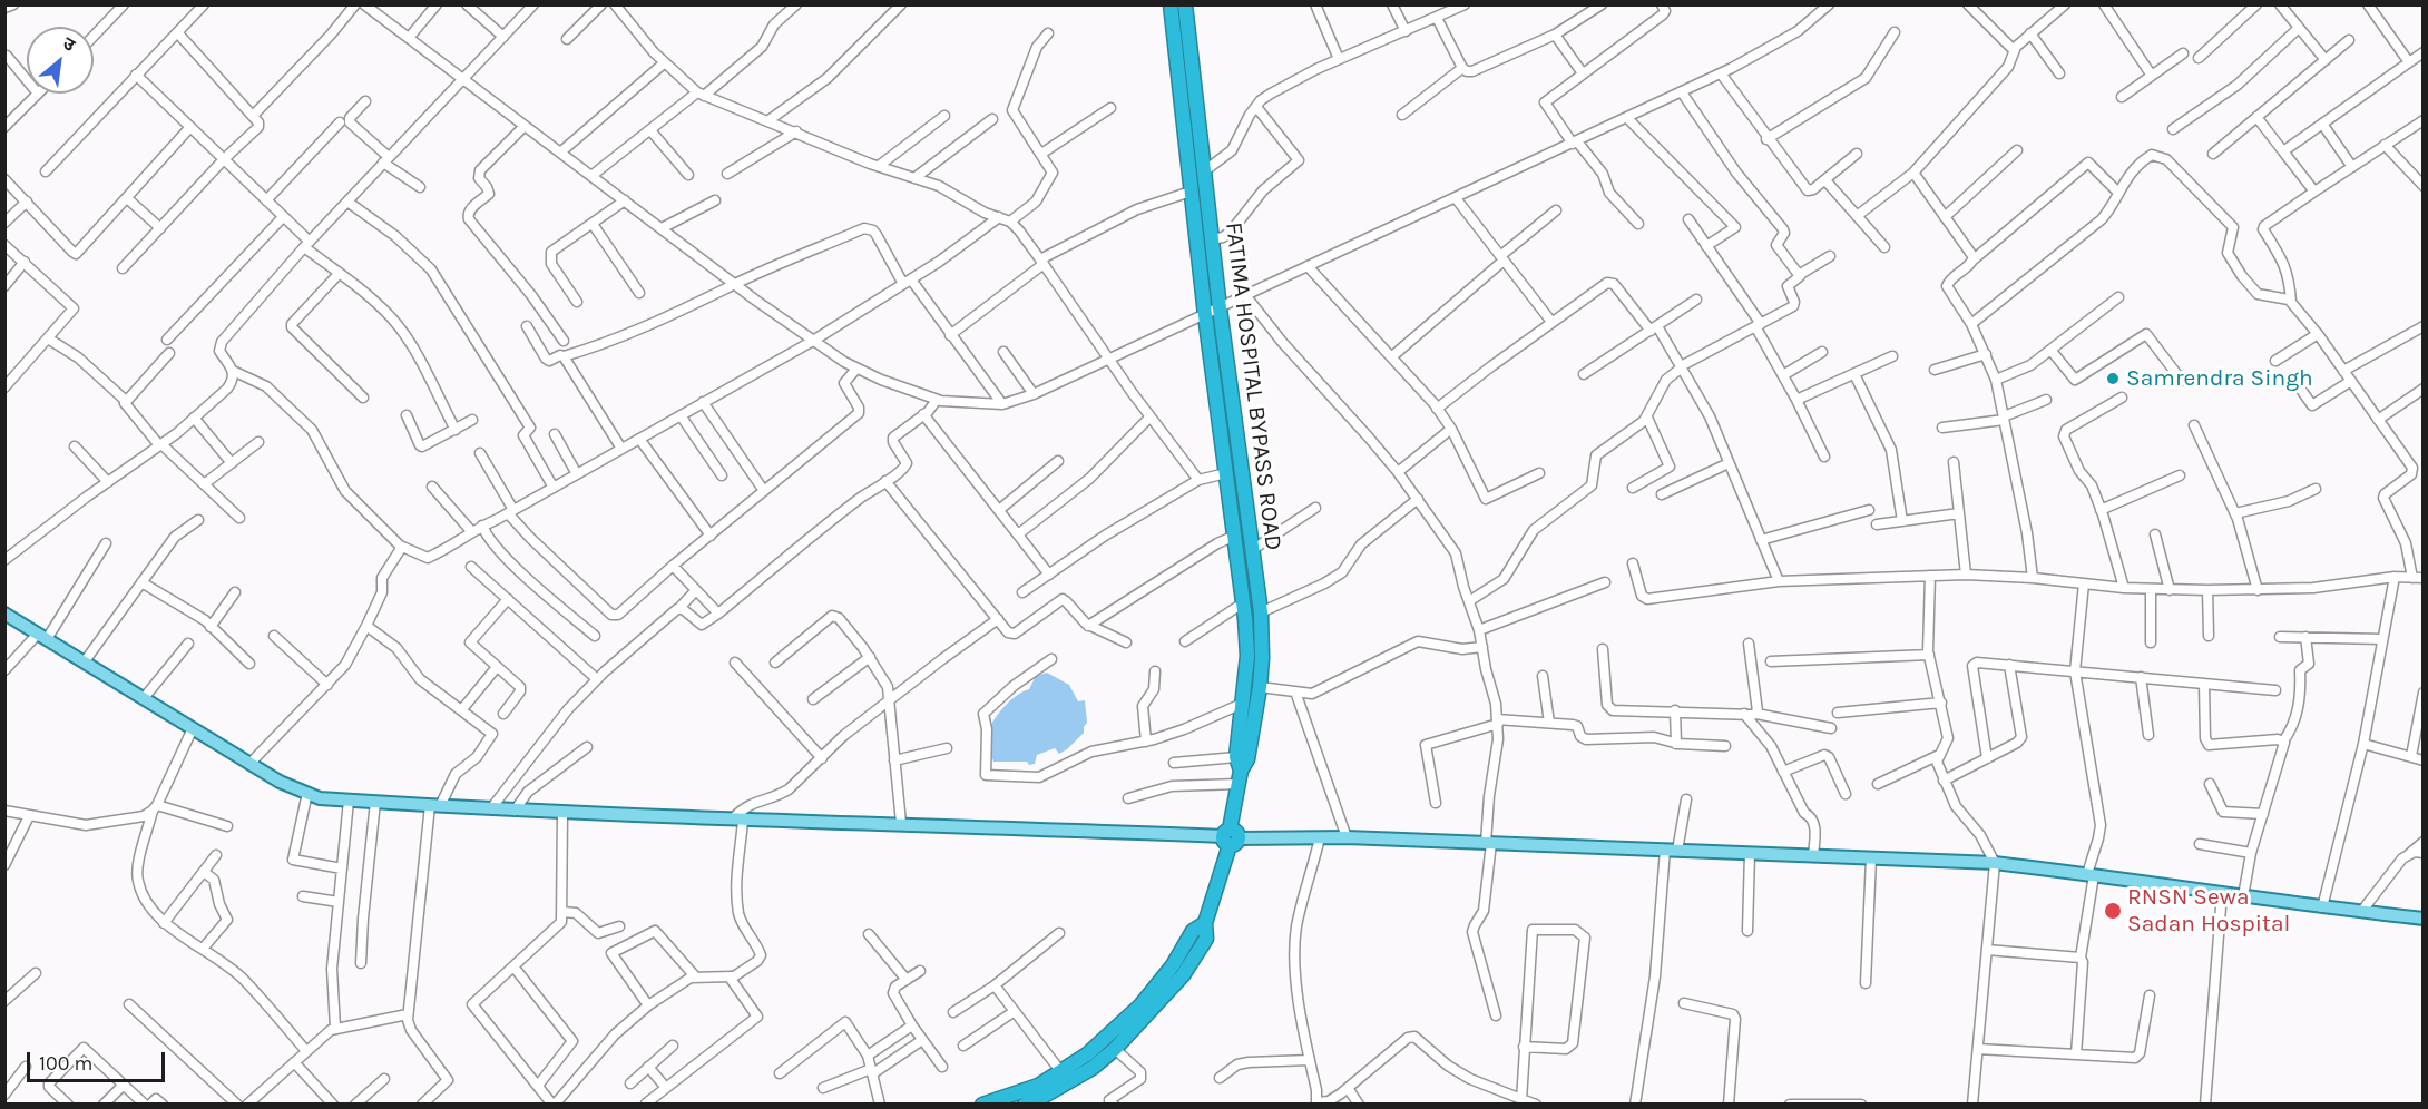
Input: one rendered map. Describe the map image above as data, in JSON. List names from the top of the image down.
{
  "streets": {
    "highway": ["FATIMA HOSPITAL BYPASS ROAD"]
  },
  "places": ["Samrendra Singh", "RNSN Sewa Sadan Hospital"],
  "scale_bar": "100 m",
  "north": "top right"
}
